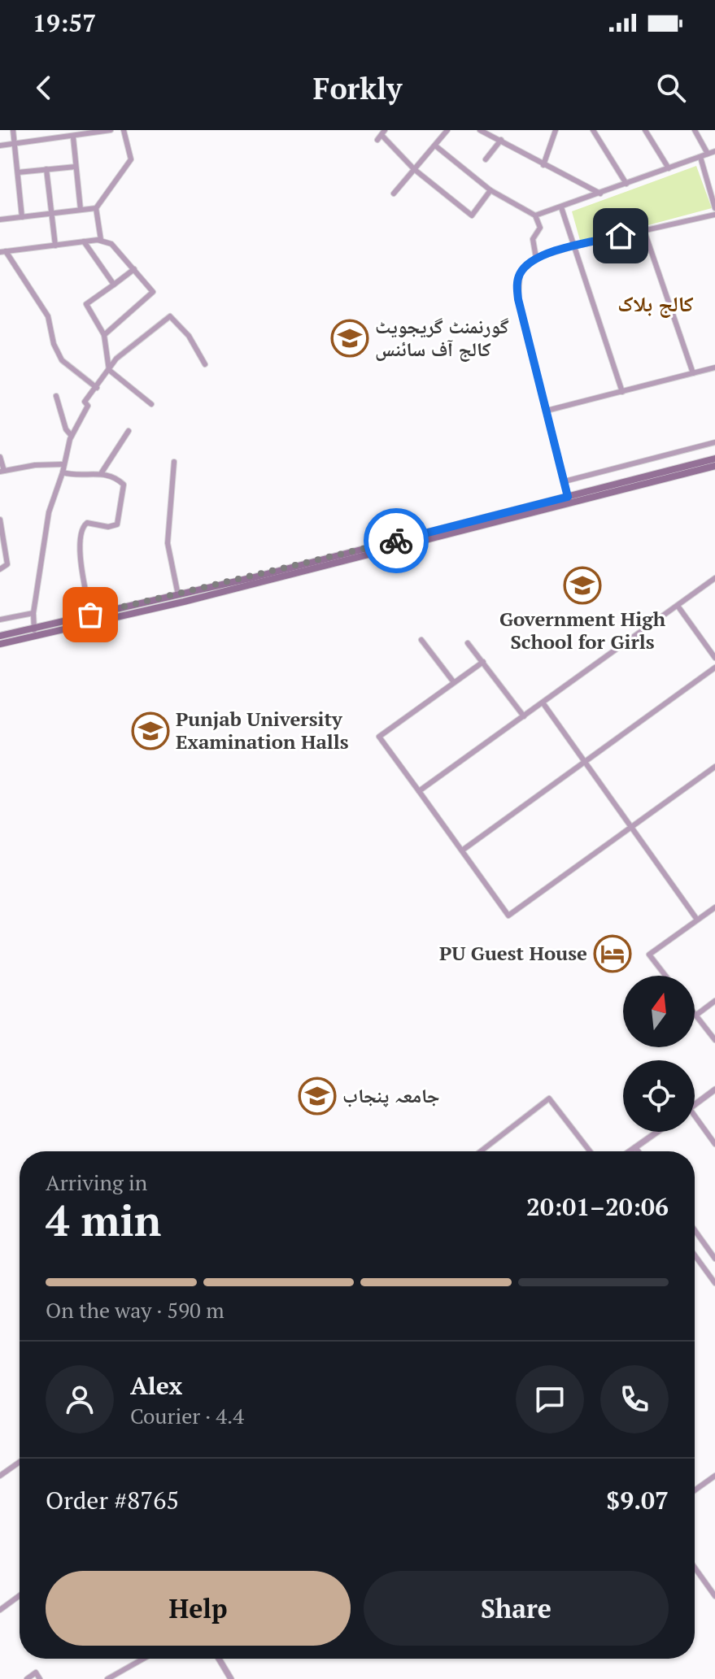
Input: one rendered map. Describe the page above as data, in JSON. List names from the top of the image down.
{
  "districts": ["کالج بلاک"],
  "places": {
    "school or university": [
      "گورنمنٹ گریجویٹ کالج آف سائنس",
      "Government High School for Girls",
      "Punjab University Examination Halls",
      "جامعہ پنجاب"
    ],
    "hotel": ["PU Guest House"]
  },
  "north": "top",
  "page": {
    "status": "19:57",
    "header": "Forkly",
    "heading": ["4 min", "Arriving in", "20:01–20:06"],
    "panel": [
      "Alex",
      "Courier · 4.4",
      "Order #8765",
      "$9.07"
    ],
    "bar": "On the way · 590 m",
    "buttons": ["Help", "Share"]
  }
}
